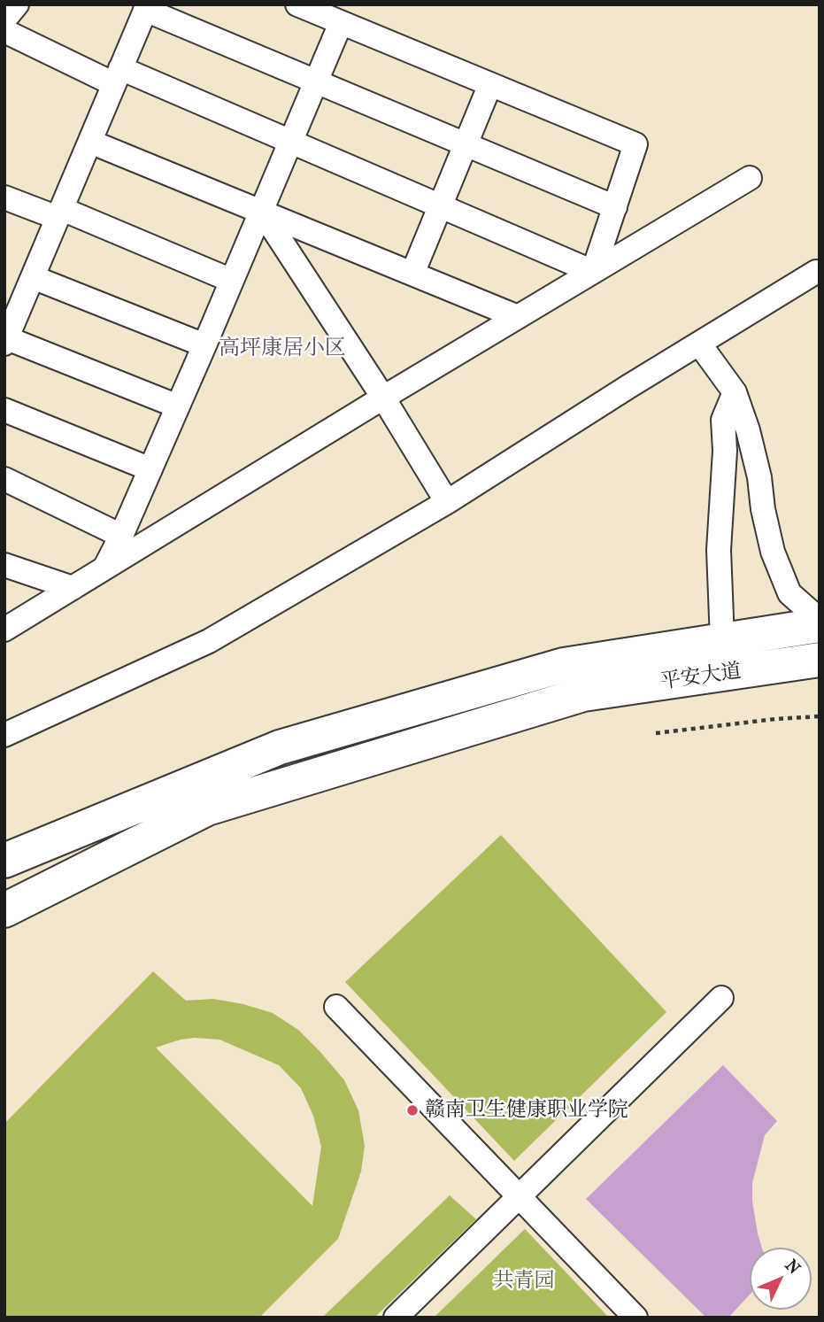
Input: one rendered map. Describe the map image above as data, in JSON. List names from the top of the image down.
{
  "streets": {
    "main road": ["平安大道"]
  },
  "districts": ["高坪康居小区"],
  "parks": ["共青园"],
  "places": ["赣南卫生健康职业学院"],
  "north": "top right"
}
